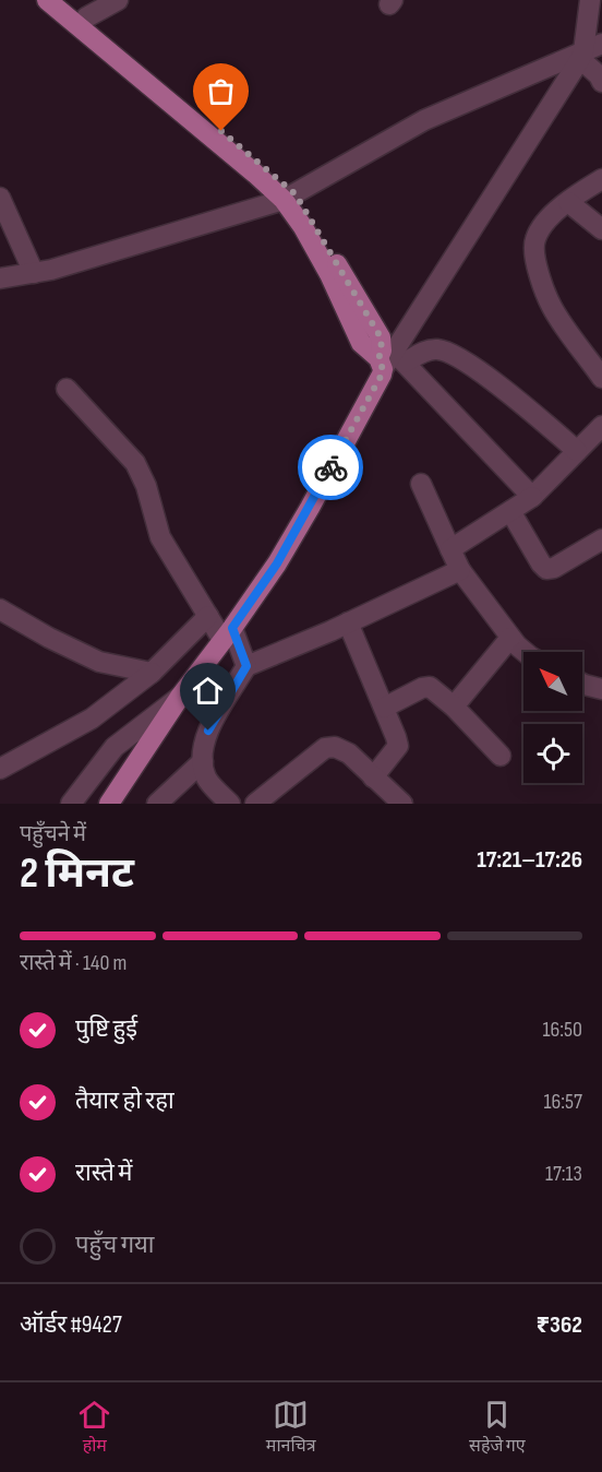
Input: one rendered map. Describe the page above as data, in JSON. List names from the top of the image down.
{
  "north": "top left",
  "page": {
    "heading": ["2 मिनट", "पहुँचने में", "17:21–17:26"],
    "panel": ["ऑर्डर #9427", "₹362"],
    "bar": "रास्ते में · 140 m",
    "list": [
      ["पुष्टि हुई", "16:50"],
      ["तैयार हो रहा", "16:57"],
      ["रास्ते में", "17:13"],
      "पहुँच गया"
    ],
    "tabs": ["होम", "मानचित्र", "सहेजे गए"]
  }
}
